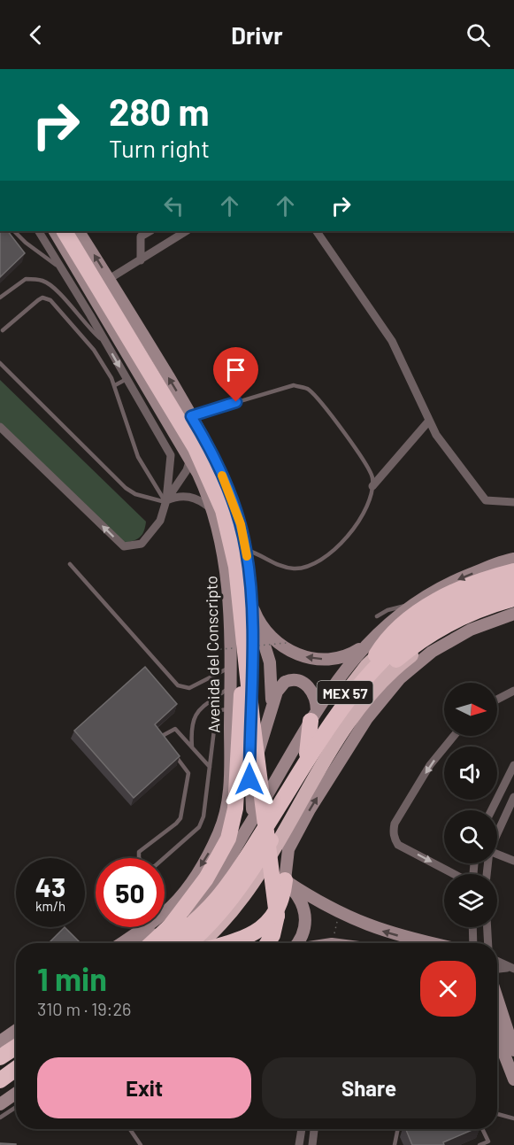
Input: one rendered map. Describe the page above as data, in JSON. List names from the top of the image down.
{
  "streets": {
    "highway": ["MEX 57"],
    "main road": ["Avenida del Conscripto"]
  },
  "north": "right",
  "page": {
    "header": "Drivr",
    "turn": ["280 m", "Turn right"],
    "speed": "43 km/h",
    "limit": "50",
    "heading": ["1 min", "310 m · 19:26"],
    "buttons": ["Exit", "Share"]
  }
}
